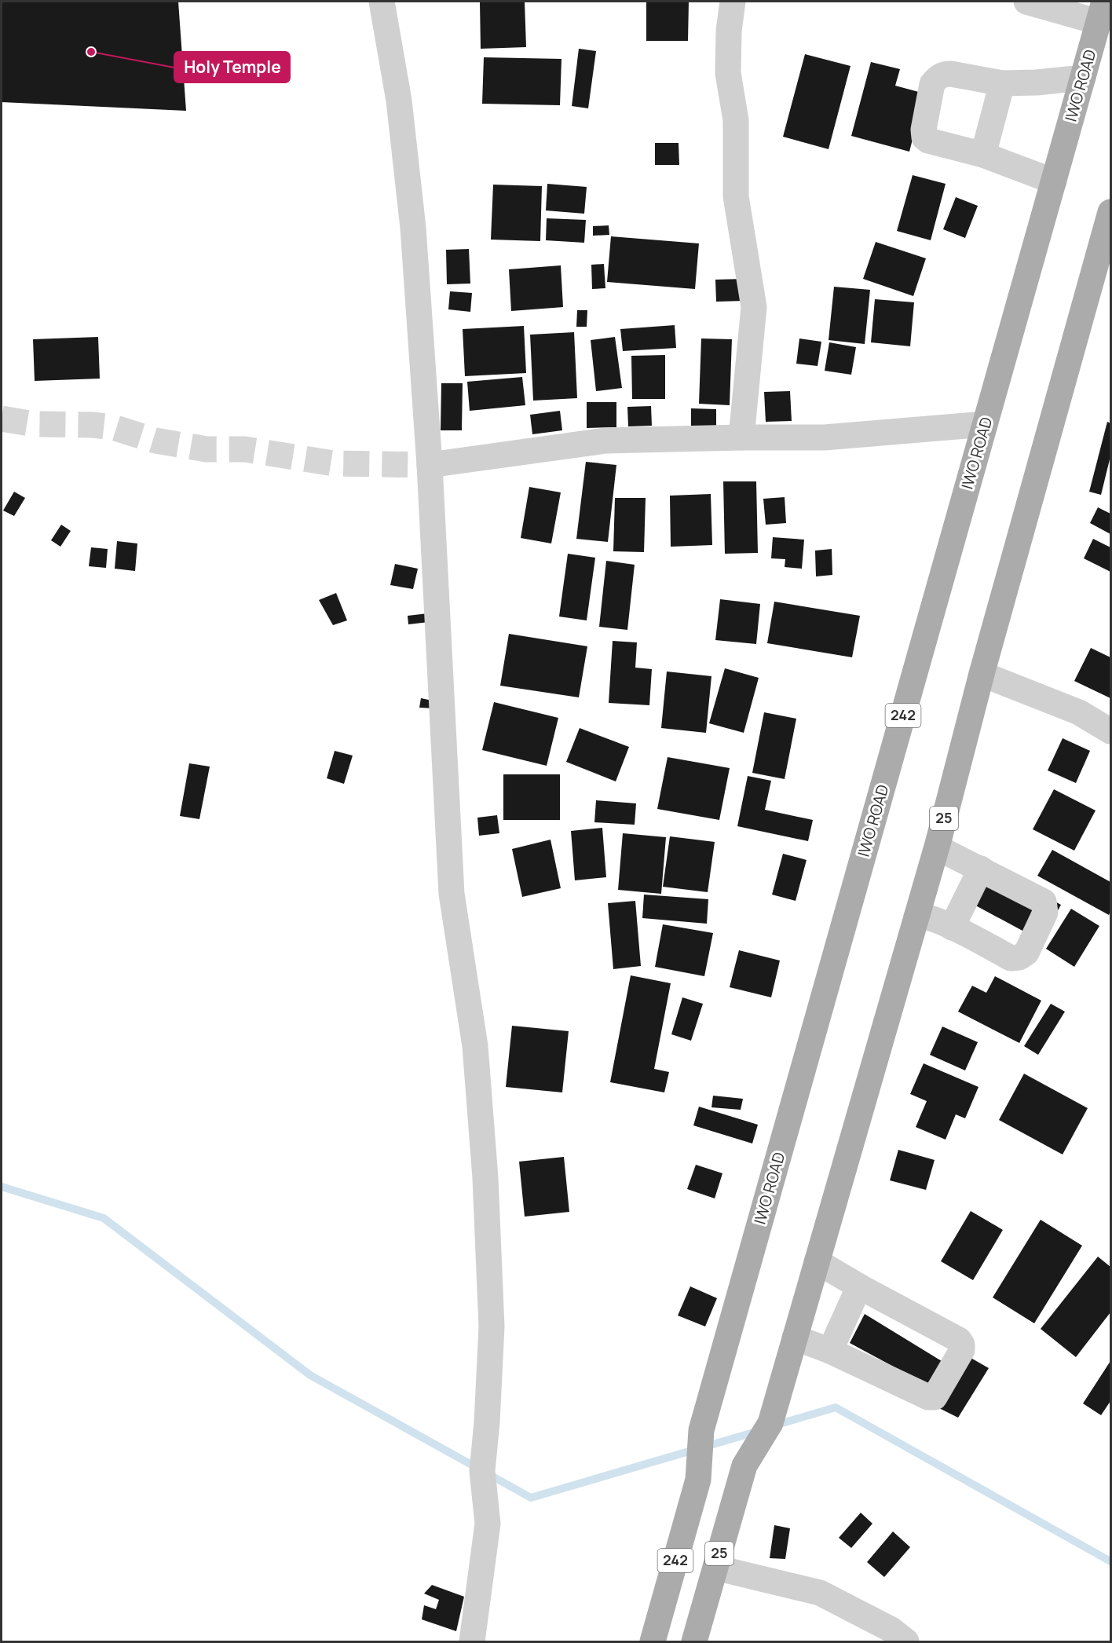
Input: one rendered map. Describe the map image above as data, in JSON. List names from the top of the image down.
{
  "streets": {
    "main road": ["IWO ROAD", "242", "25"]
  },
  "places": ["Holy Temple"]
}
